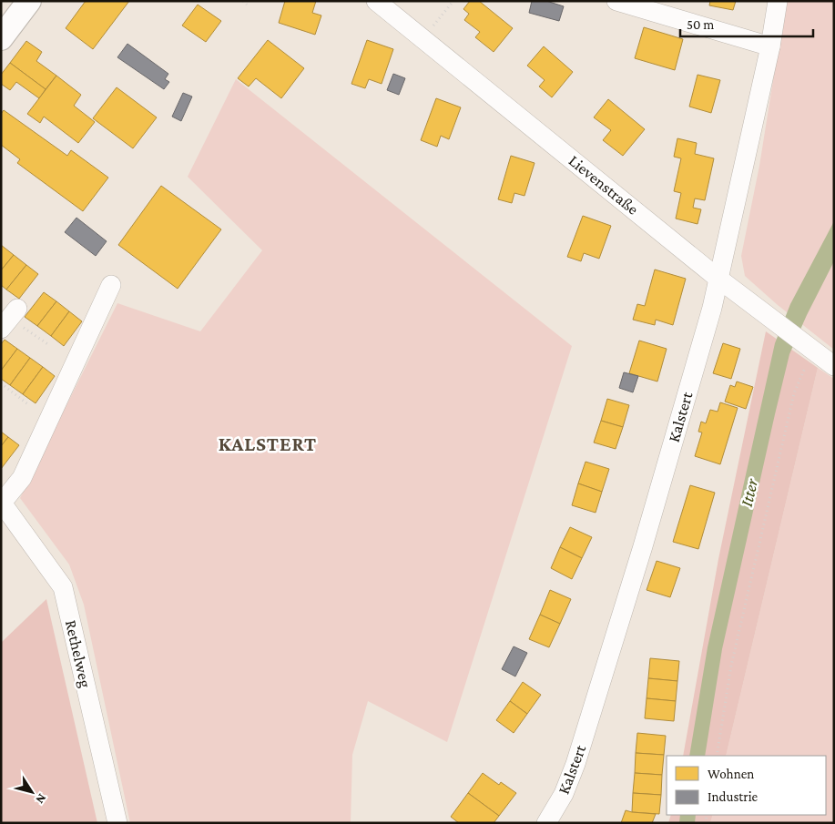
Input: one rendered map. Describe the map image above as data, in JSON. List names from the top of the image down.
{
  "streets": {
    "street": ["Lievenstraße", "Kalstert", "Rethelweg"]
  },
  "crossings": [
    ["Lievenstraße", "Kalstert"]
  ],
  "districts": ["KALSTERT"],
  "water": ["Itter"],
  "legend": ["Wohnen", "Industrie"],
  "scale_bar": "50 m",
  "north": "bottom right"
}
